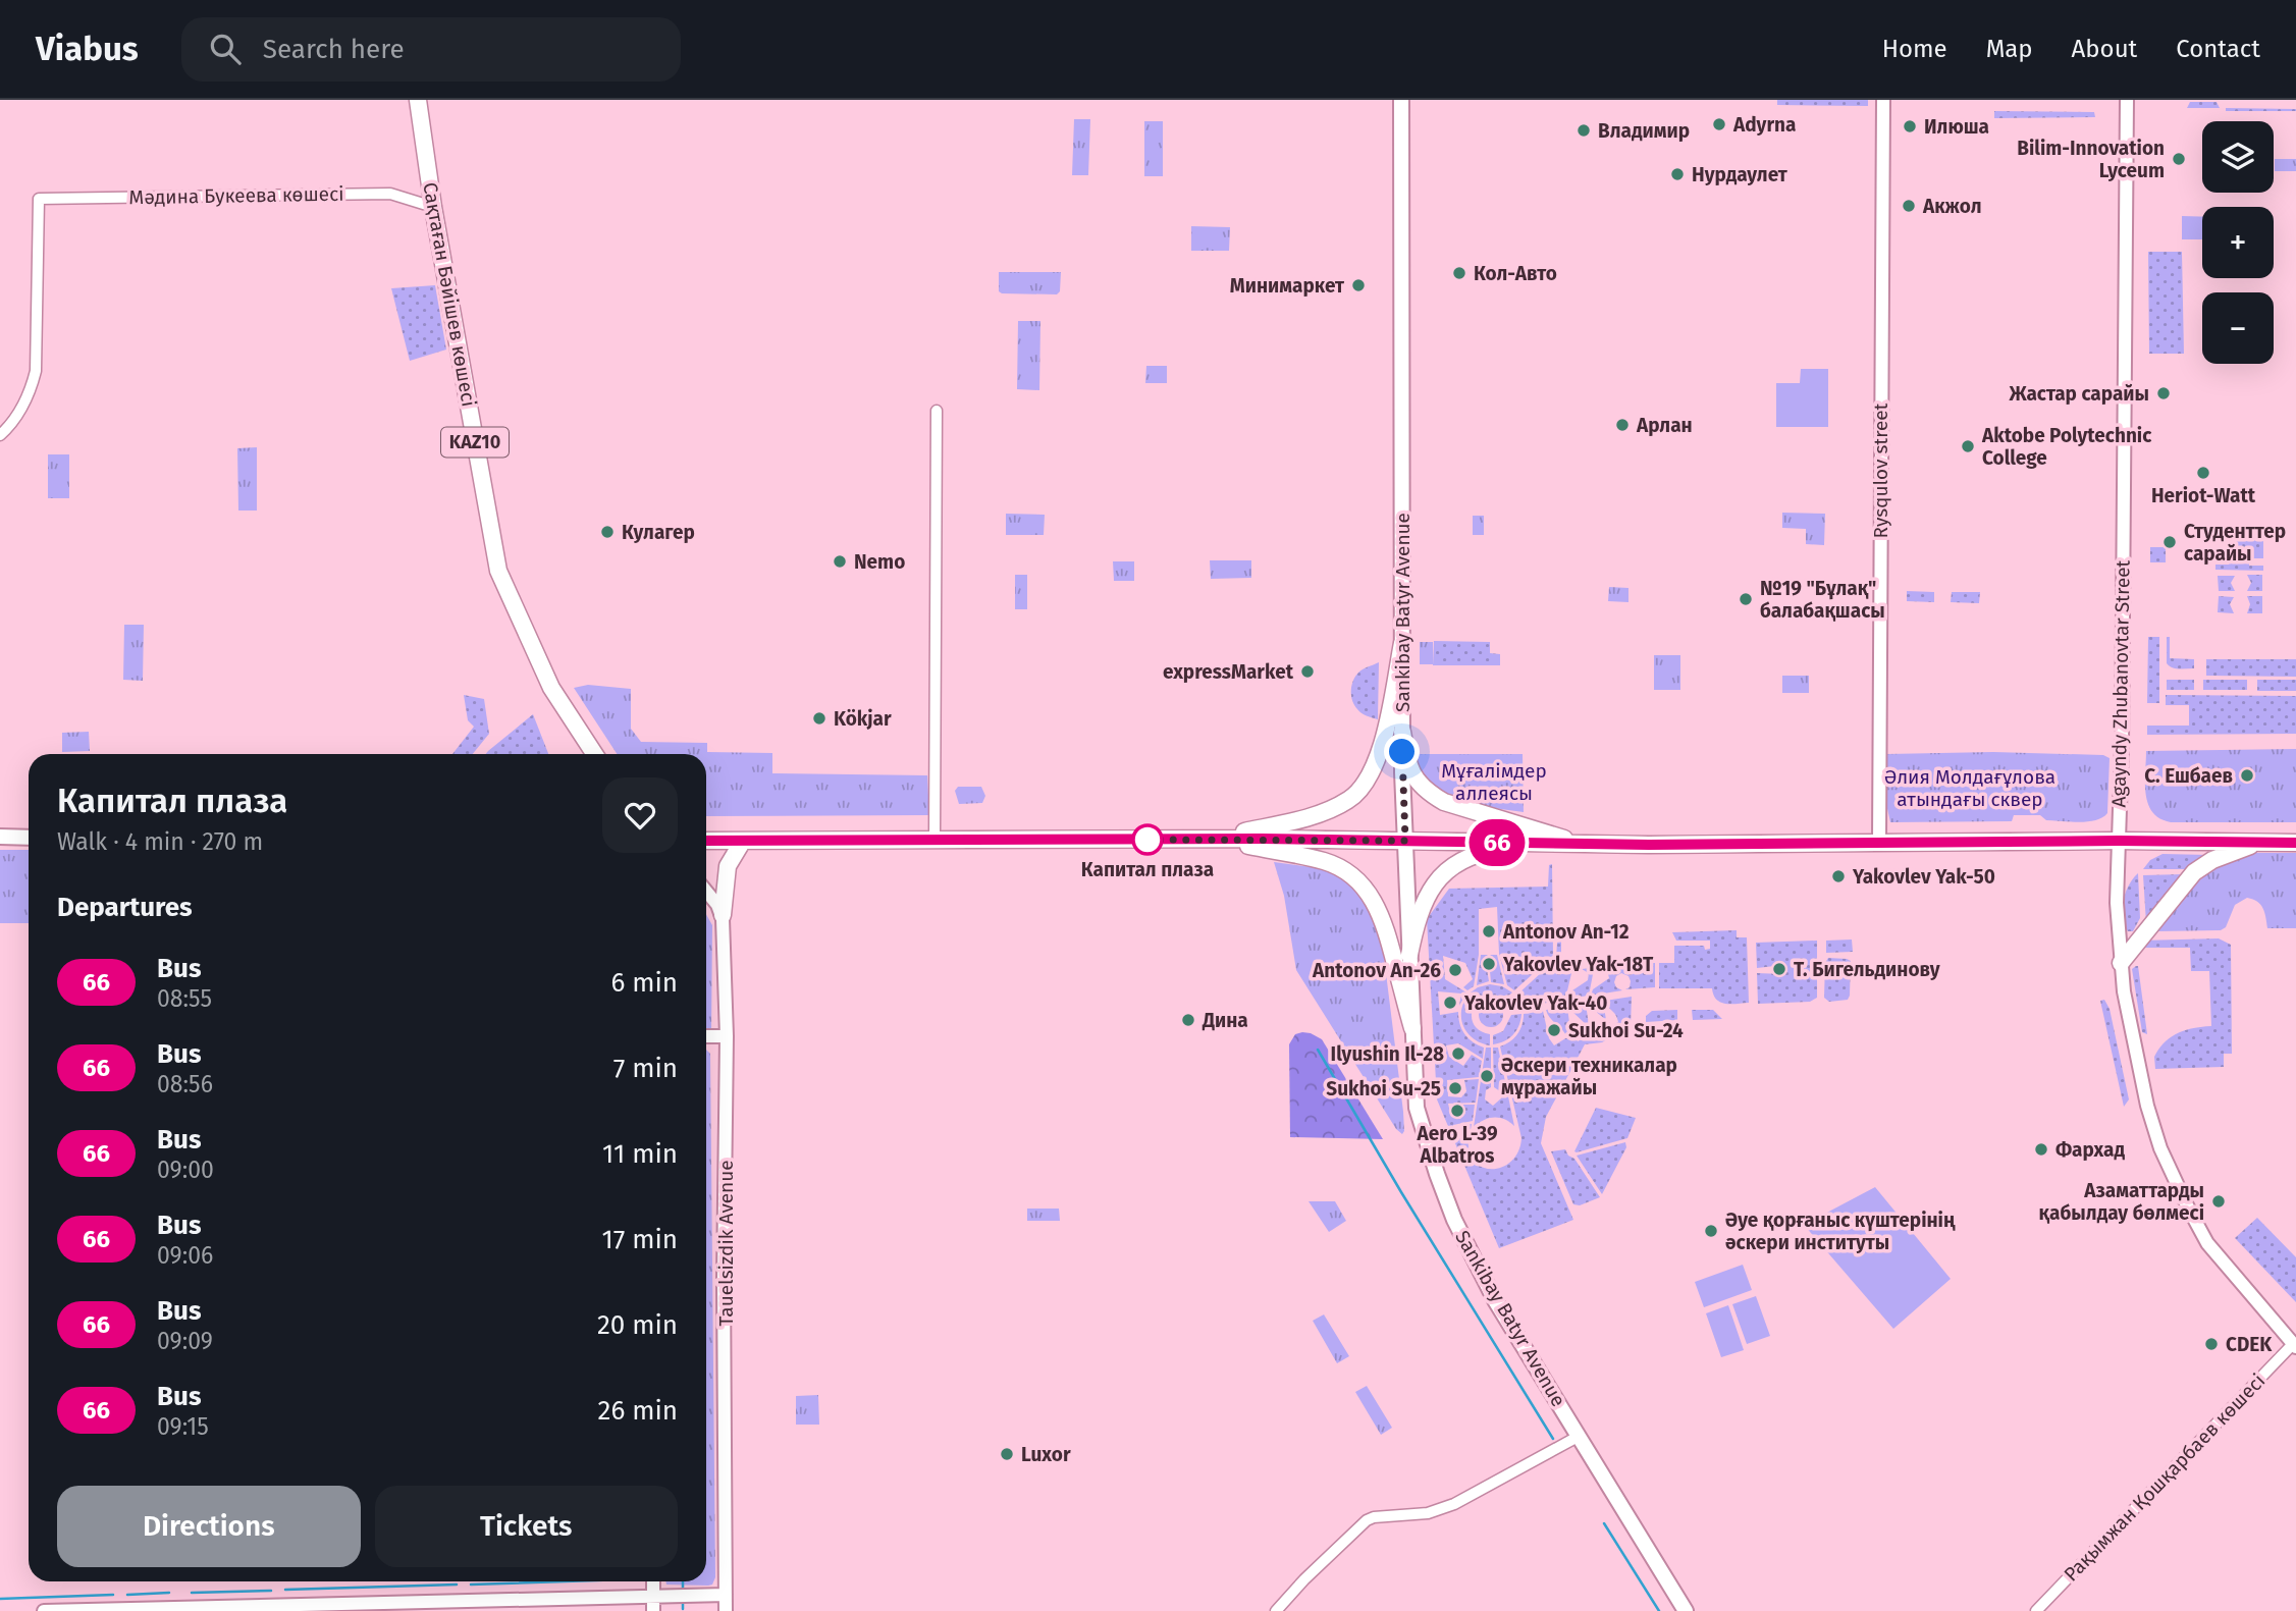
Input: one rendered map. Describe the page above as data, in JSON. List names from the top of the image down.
{
  "streets": {
    "main road": ["Сақтаған Бәйішев көшесі", "KAZ10", "Sankibay Batyr Avenue"],
    "street": [
      "Мәдина Букеева көшесі",
      "Rysqulov street",
      "Agayndy Zhubanovtar Street",
      "Tauelsizdik Avenue",
      "Рақымжан Қошқарбаев көшесі"
    ]
  },
  "crossings": [
    ["Мәдина Букеева көшесі", "Сақтаған Бәйішев көшесі"],
    ["Agayndy Zhubanovtar Street", "Рақымжан Қошқарбаев көшесі"]
  ],
  "parks": ["Мұғалімдер аллеясы", "Әлия Молдағұлова атындағы сквер"],
  "places": [
    "Adyrna",
    "Илюша",
    "Владимир",
    "Bilim-Innovation Lyceum",
    "Нурдаулет",
    "Акжол",
    "Кол-Авто",
    "Минимаркет",
    "Жастар сарайы",
    "Арлан",
    "Aktobe Polytechnic College",
    "Heriot-Watt",
    "Кулагер",
    "Студенттер сарайы",
    "Nemo",
    "№19 \"Бұлақ\" балабақшасы",
    "expressMarket",
    "Kökjar",
    "С. Ешбаев",
    "Капитал плаза",
    "Yakovlev Yak-50",
    "Antonov An-12",
    "Yakovlev Yak-18T",
    "Т. Бигельдинову",
    "Antonov An-26",
    "Yakovlev Yak-40",
    "Дина",
    "Sukhoi Su-24",
    "Ilyushin Il-28",
    "Әскери техникалар мұражайы",
    "Sukhoi Su-25",
    "Aero L-39 Albatros",
    "Фархад",
    "Азаматтарды қабылдау бөлмесі",
    "Әуе қорғаныс күштерінің әскери институты",
    "CDEK",
    "Luxor"
  ],
  "lines": ["bus line 66"],
  "page": {
    "header": "Viabus",
    "search": "Search here",
    "nav": [
      "Home",
      "Map",
      "About",
      "Contact"
    ],
    "on_map": "66",
    "map_buttons": ["+", "−"],
    "heading": [
      ["Капитал плаза", "Walk · 4 min · 270 m"],
      "Departures"
    ],
    "list": [
      {
        "mark": "66",
        "name": "Bus",
        "note": "08:55",
        "value": "6 min"
      },
      {
        "mark": "66",
        "name": "Bus",
        "note": "08:56",
        "value": "7 min"
      },
      {
        "mark": "66",
        "name": "Bus",
        "note": "09:00",
        "value": "11 min"
      },
      {
        "mark": "66",
        "name": "Bus",
        "note": "09:06",
        "value": "17 min"
      },
      {
        "mark": "66",
        "name": "Bus",
        "note": "09:09",
        "value": "20 min"
      },
      {
        "mark": "66",
        "name": "Bus",
        "note": "09:15",
        "value": "26 min"
      }
    ],
    "buttons": ["Directions", "Tickets"]
  }
}
